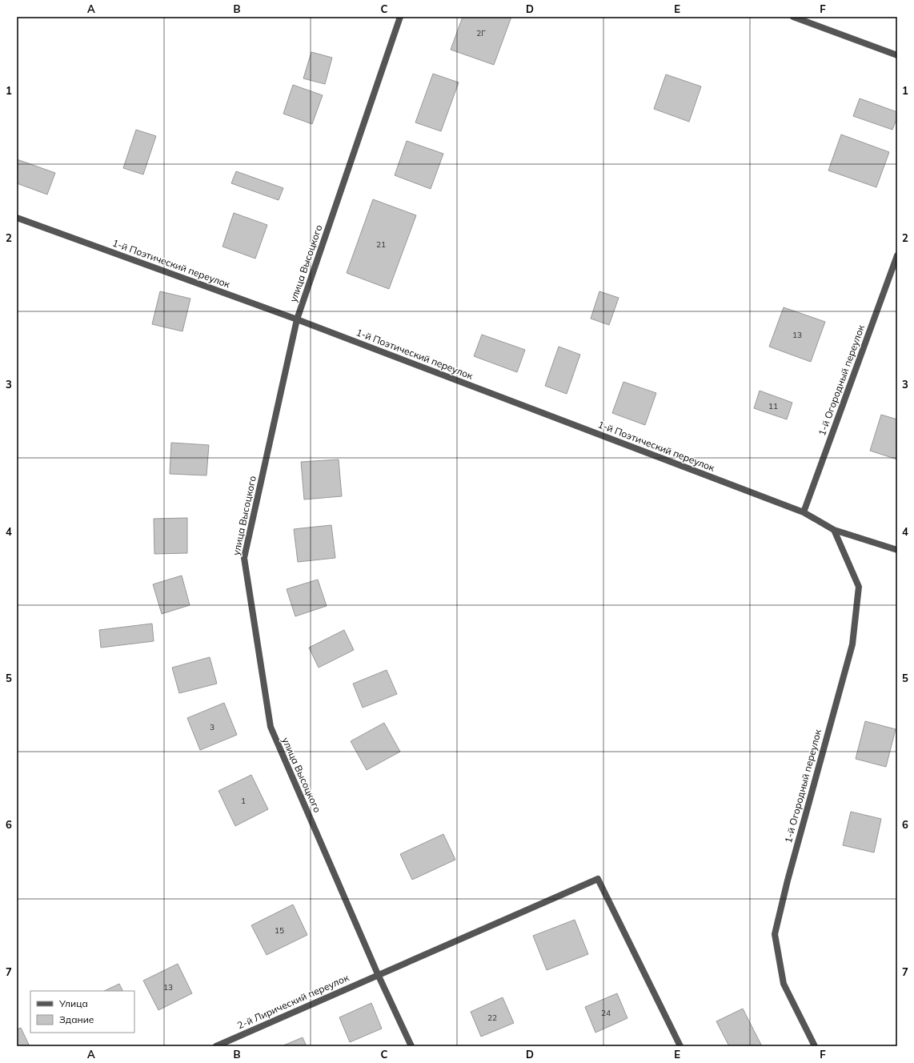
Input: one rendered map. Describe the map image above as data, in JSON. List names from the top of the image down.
{
  "streets": {
    "street": [
      "1-й Поэтический переулок",
      "улица Высоцкого",
      "1-й Огородный переулок",
      "2-й Лирический переулок"
    ]
  },
  "crossings": [
    ["1-й Поэтический переулок", "улица Высоцкого"],
    ["1-й Поэтический переулок", "1-й Огородный переулок"],
    ["улица Высоцкого", "2-й Лирический переулок"]
  ],
  "house_numbers": [
    "2Г",
    "21",
    "13",
    "11",
    "3",
    "1",
    "15",
    "13",
    "24",
    "22"
  ],
  "legend": ["Улица", "Здание"],
  "grid": {
    "columns": [
      "A",
      "B",
      "C",
      "D",
      "E",
      "F"
    ],
    "rows": [
      "1",
      "2",
      "3",
      "4",
      "5",
      "6",
      "7"
    ]
  }
}
